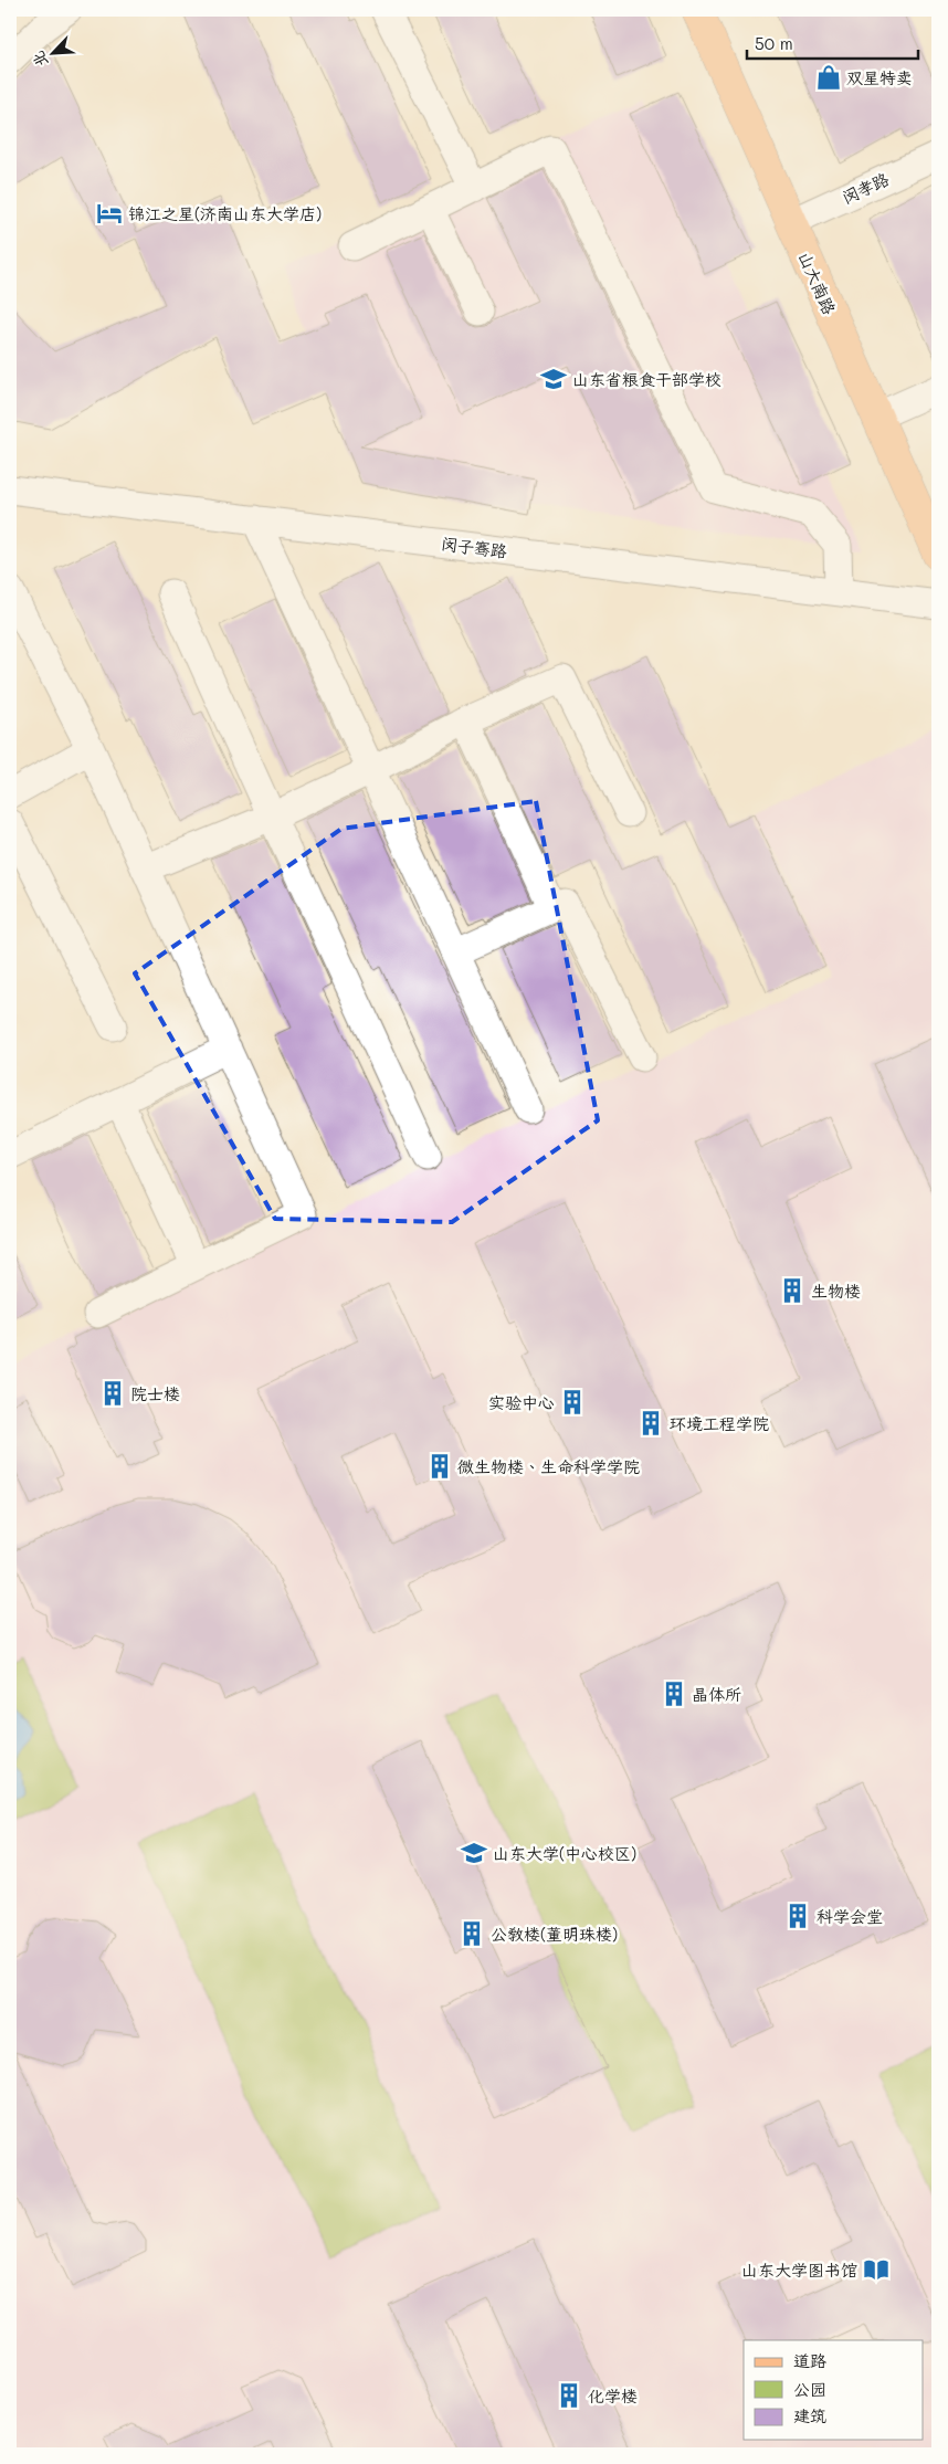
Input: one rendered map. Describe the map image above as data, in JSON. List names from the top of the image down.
{
  "streets": {
    "main road": ["山大南路"],
    "street": ["闵孝路", "闵子骞路"]
  },
  "crossings": [
    ["闵孝路", "山大南路"]
  ],
  "places": {
    "shop": ["双星特卖"],
    "hotel": ["锦江之星(济南山东大学店)"],
    "school or university": ["山东省粮食干部学校", "山东大学(中心校区)"],
    "building": [
      "生物楼",
      "院士楼",
      "实验中心",
      "环境工程学院",
      "微生物楼、生命科学学院",
      "晶体所",
      "科学会堂",
      "公教楼(董明珠楼)",
      "化学楼"
    ],
    "library": ["山东大学图书馆"]
  },
  "legend": ["道路", "公园", "建筑"],
  "scale_bar": "50 m",
  "north": "bottom left"
}
